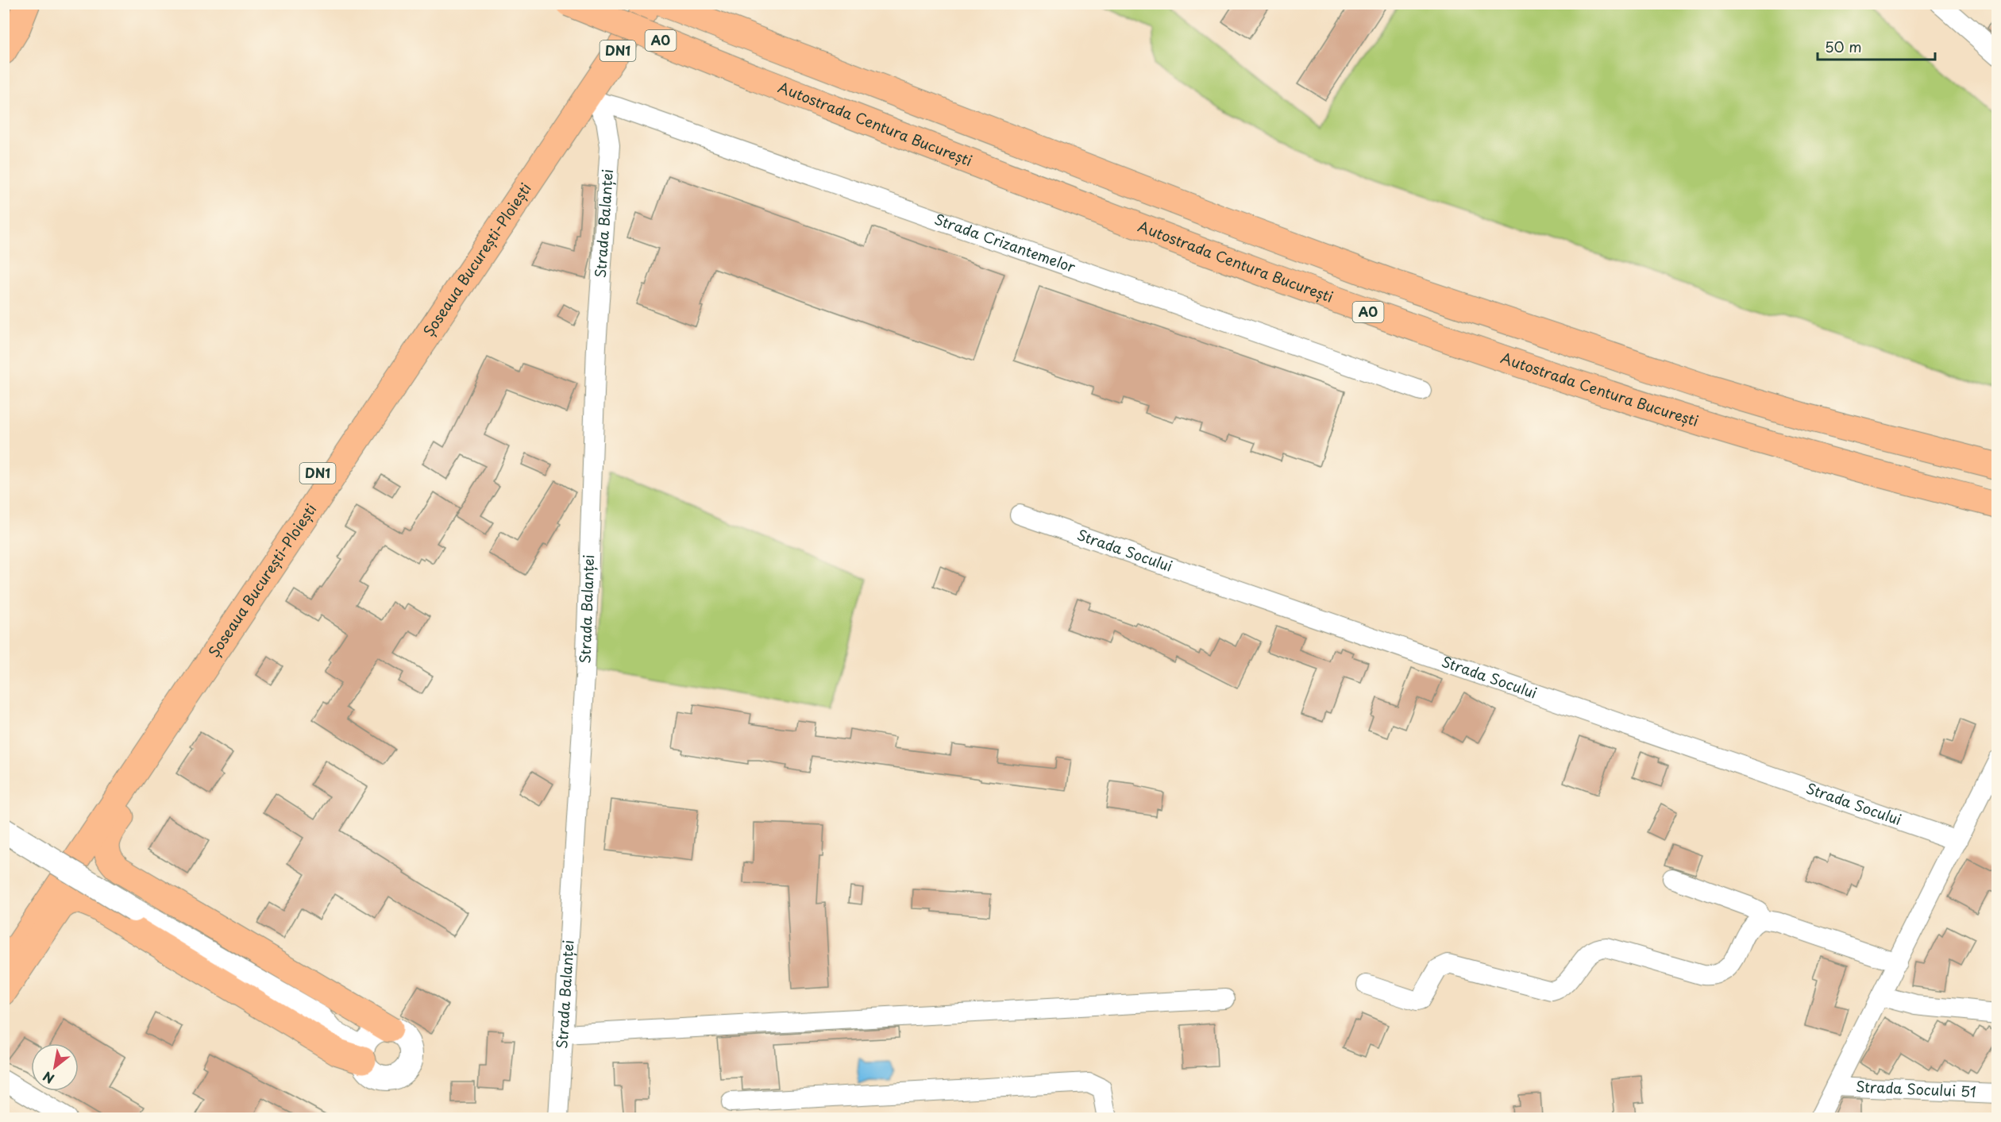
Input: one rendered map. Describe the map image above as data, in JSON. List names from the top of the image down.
{
  "streets": {
    "highway": [
      "A0",
      "DN1",
      "Autostrada Centura București",
      "Șoseaua București-Ploiești"
    ],
    "street": [
      "Strada Balanței",
      "Strada Crizantemelor",
      "Strada Socului",
      "Strada Socului 51"
    ]
  },
  "crossings": [
    ["Strada Balanței", "Strada Crizantemelor"],
    ["Strada Balanței", "Șoseaua București-Ploiești"],
    ["Strada Crizantemelor", "Șoseaua București-Ploiești"]
  ],
  "scale_bar": "50 m",
  "north": "bottom left"
}
